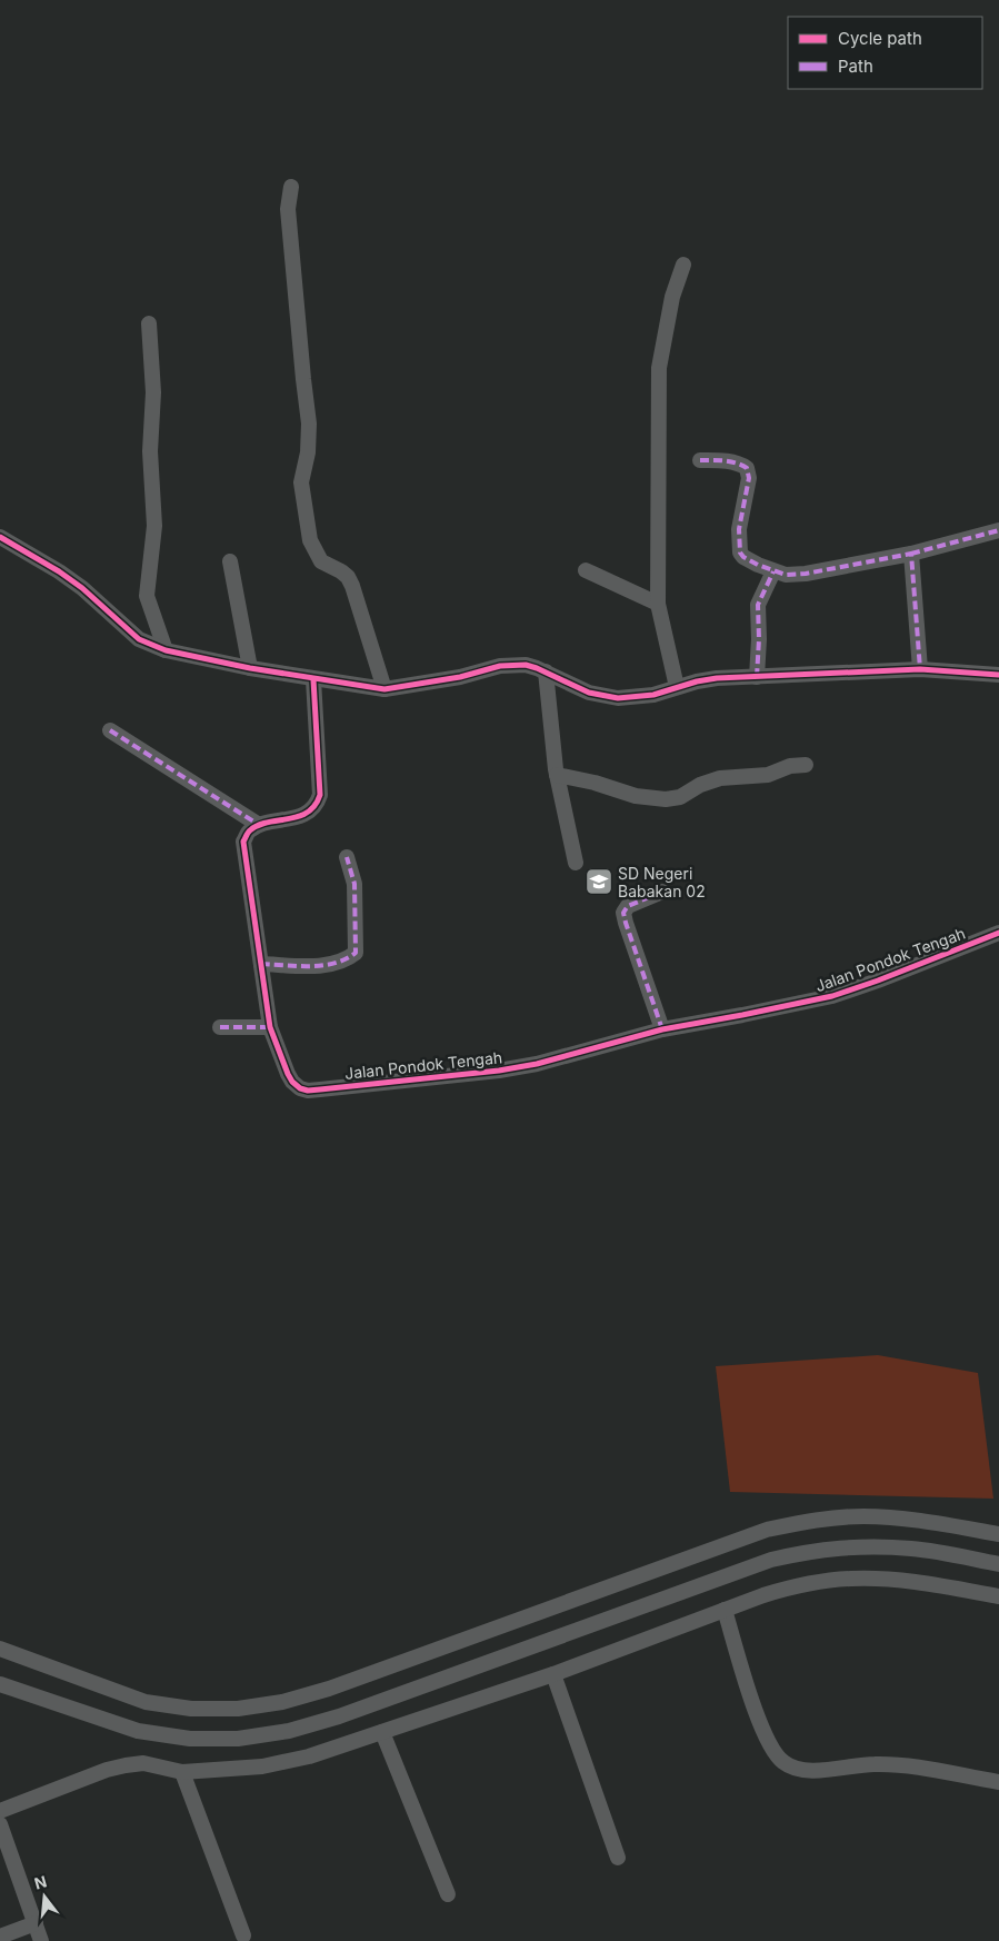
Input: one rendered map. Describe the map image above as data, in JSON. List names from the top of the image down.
{
  "streets": {
    "street": ["Jalan Pondok Tengah"]
  },
  "places": {
    "school or university": ["SD Negeri Babakan 02"]
  },
  "legend": ["Cycle path", "Path"],
  "north": "top"
}
